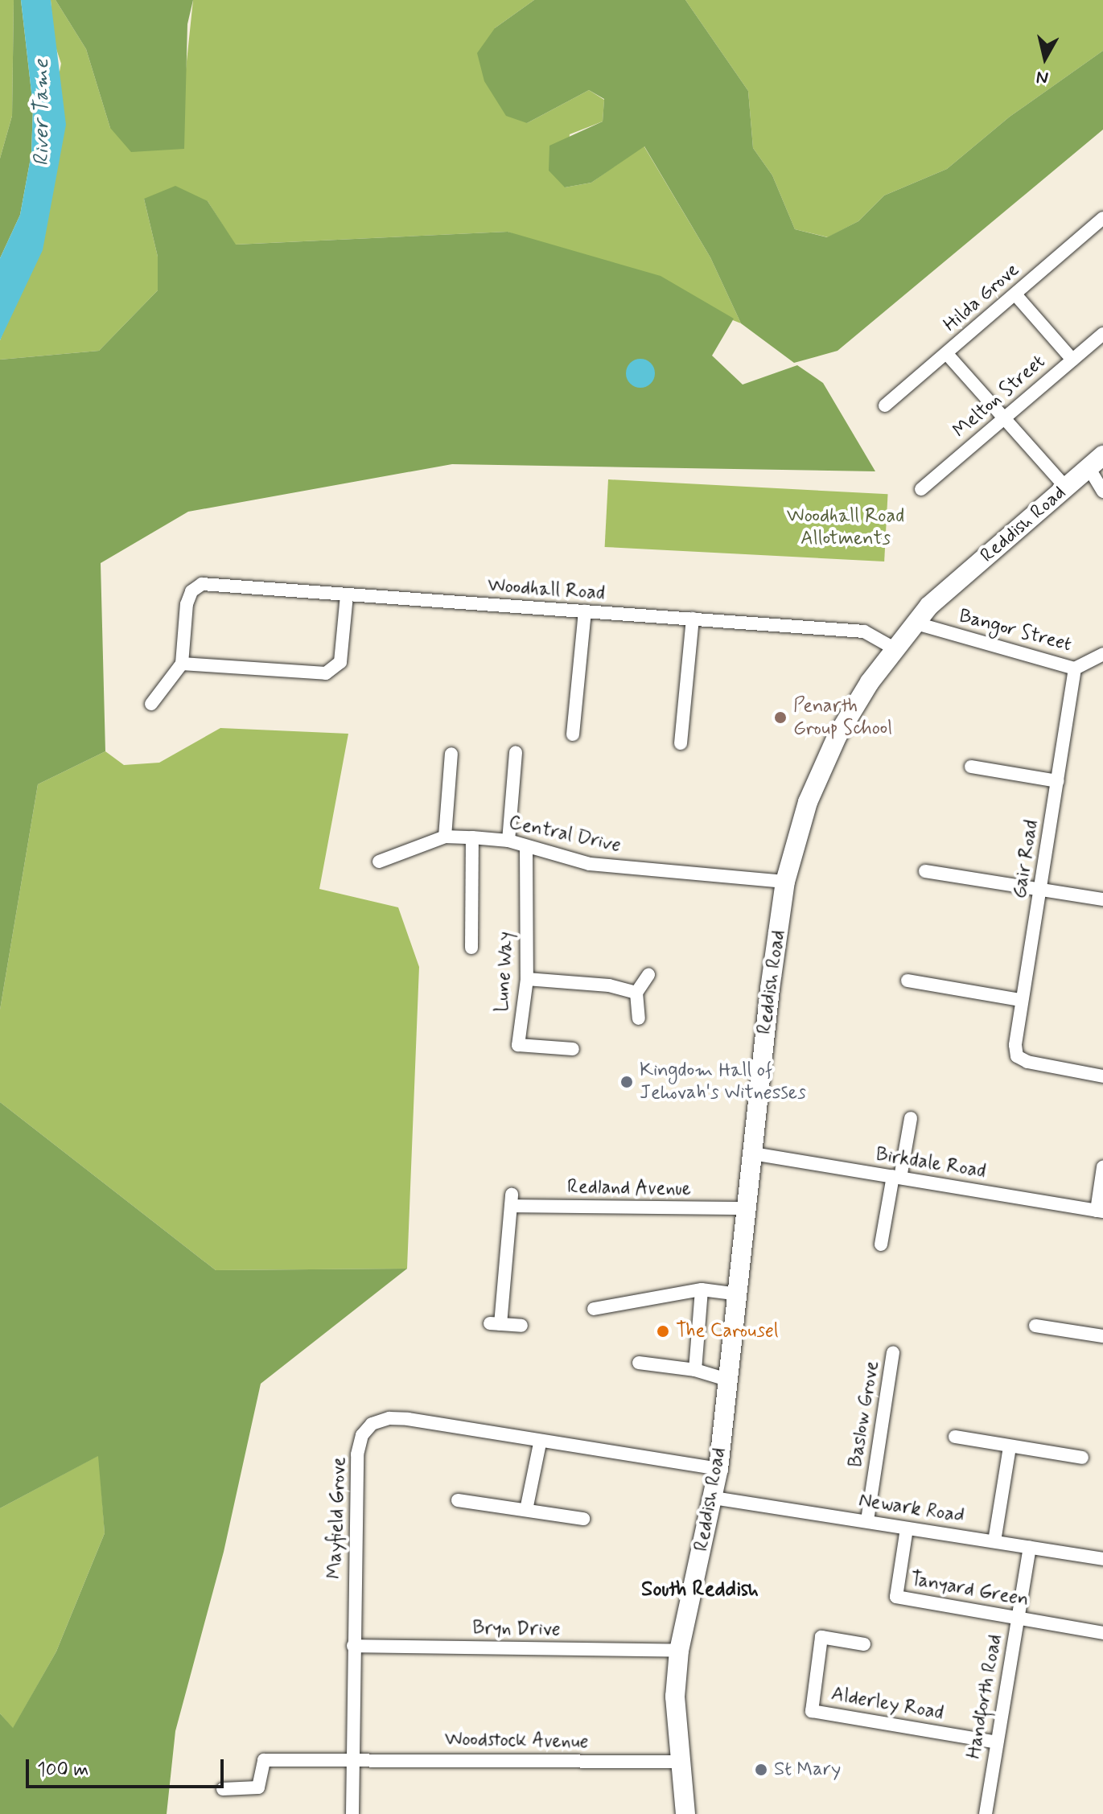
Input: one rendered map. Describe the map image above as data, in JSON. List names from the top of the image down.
{
  "streets": {
    "main road": ["Reddish Road"],
    "street": [
      "Hilda Grove",
      "Melton Street",
      "Woodhall Road",
      "Bangor Street",
      "Central Drive",
      "Gair Road",
      "Lune Way",
      "Birkdale Road",
      "Redland Avenue",
      "Baslow Grove",
      "Newark Road",
      "Mayfield Grove",
      "Tanyard Green",
      "Bryn Drive",
      "Handforth Road",
      "Alderley Road",
      "Woodstock Avenue"
    ]
  },
  "crossings": [
    ["Reddish Road", "Woodhall Road"],
    ["Reddish Road", "Bangor Street"],
    ["Reddish Road", "Central Drive"],
    ["Reddish Road", "Birkdale Road"],
    ["Reddish Road", "Redland Avenue"],
    ["Reddish Road", "Newark Road"],
    ["Reddish Road", "Mayfield Grove"],
    ["Reddish Road", "Bryn Drive"],
    ["Reddish Road", "Woodstock Avenue"],
    ["Bangor Street", "Gair Road"],
    ["Central Drive", "Lune Way"],
    ["Baslow Grove", "Newark Road"],
    ["Newark Road", "Tanyard Green"],
    ["Newark Road", "Handforth Road"],
    ["Mayfield Grove", "Bryn Drive"],
    ["Mayfield Grove", "Woodstock Avenue"],
    ["Tanyard Green", "Handforth Road"],
    ["Handforth Road", "Alderley Road"]
  ],
  "districts": ["South Reddish"],
  "water": ["River Tame"],
  "parks": ["Woodhall Road Allotments"],
  "places": [
    "Penarth Group School",
    "Kingdom Hall of Jehovah's Witnesses",
    "The Carousel",
    "St Mary"
  ],
  "scale_bar": "100 m",
  "north": "bottom"
}
